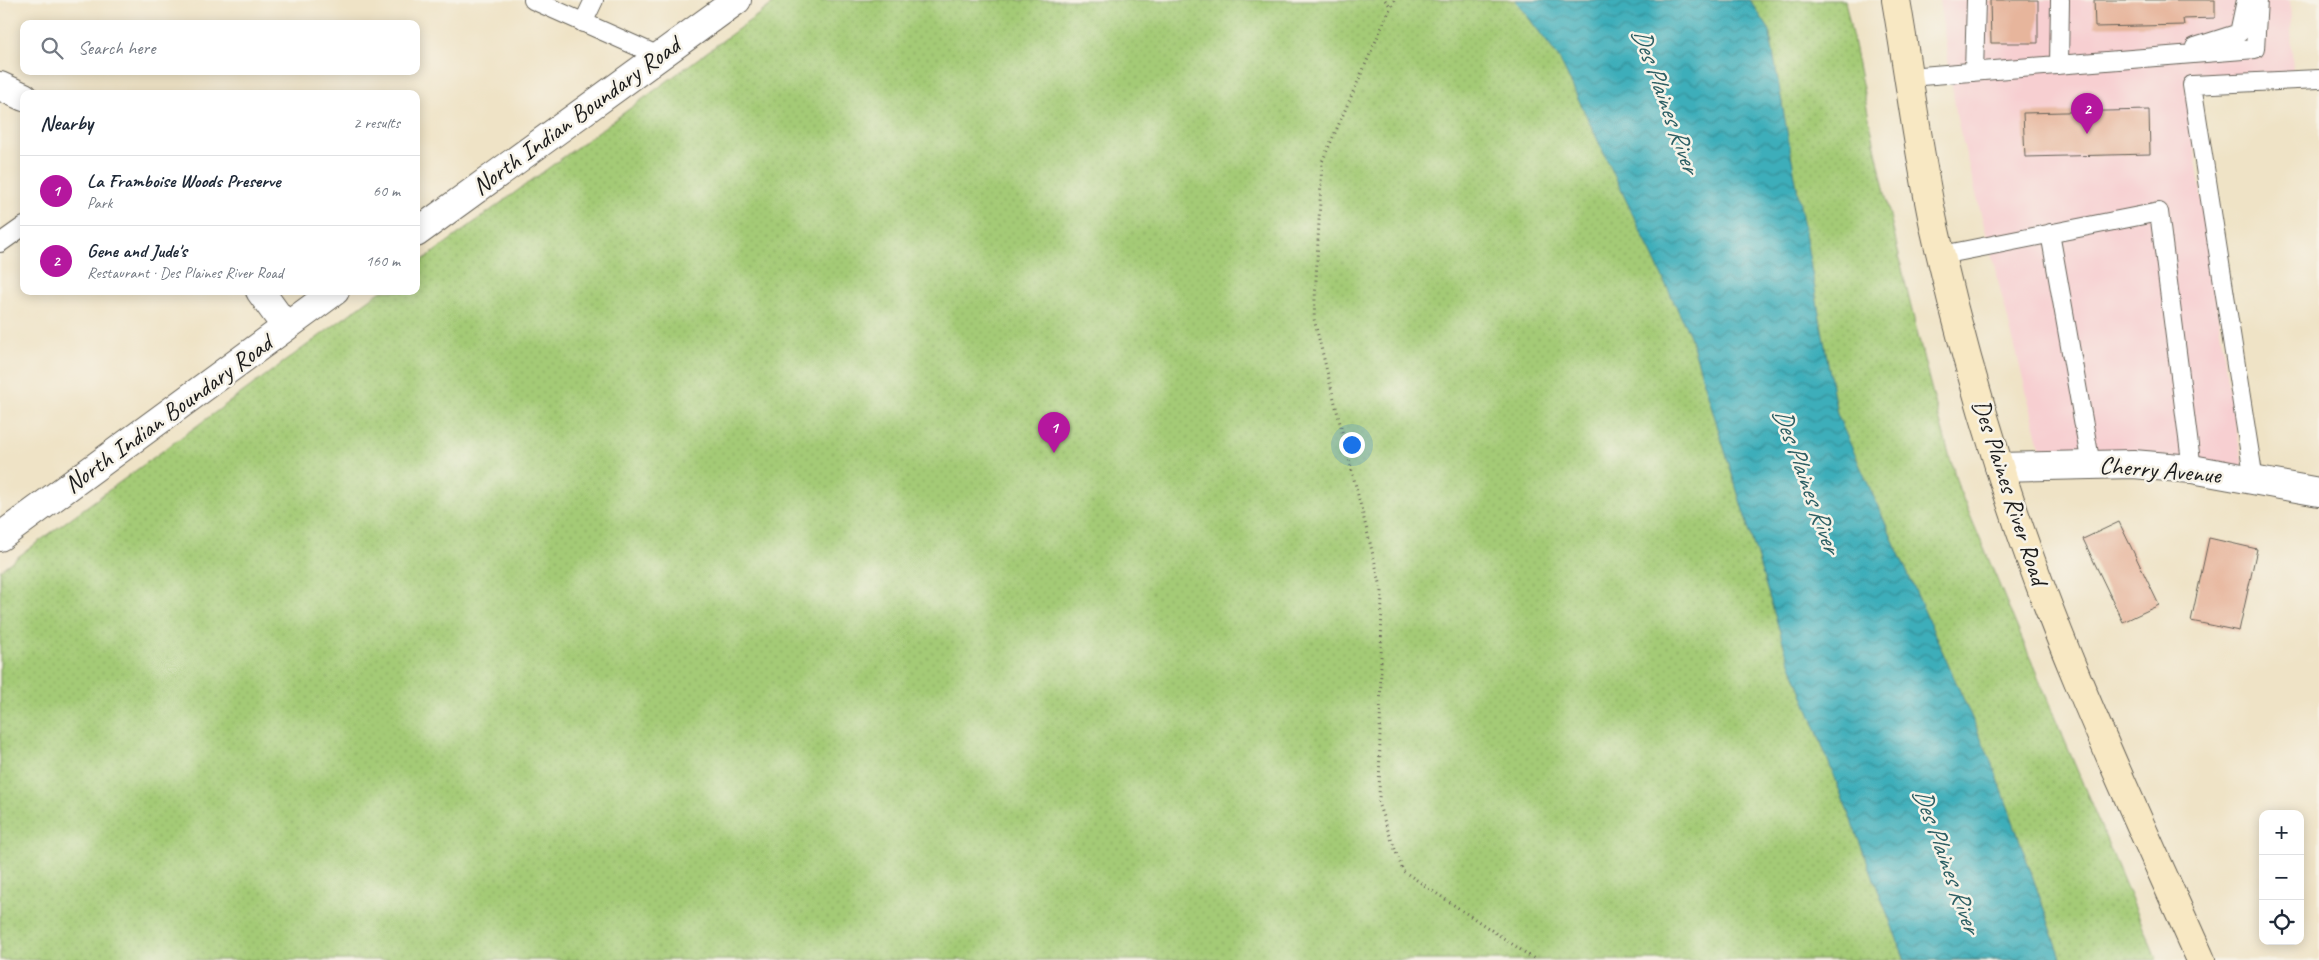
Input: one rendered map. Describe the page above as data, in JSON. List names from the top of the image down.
{
  "streets": {
    "main road": ["Des Plaines River Road"],
    "street": ["North Indian Boundary Road", "Cherry Avenue"]
  },
  "crossings": [
    ["Cherry Avenue", "Des Plaines River Road"]
  ],
  "water": ["Des Plaines River"],
  "page": {
    "search": "Search here",
    "heading": ["Nearby", "2 results"],
    "pins": ["2", "1"],
    "list": [
      {
        "mark": "1",
        "name": "La Framboise Woods Preserve",
        "note": "Park",
        "value": "60 m"
      },
      {
        "mark": "2",
        "name": "Gene and Jude's",
        "note": "Restaurant · Des Plaines River Road",
        "value": "160 m"
      }
    ],
    "map_buttons": ["+", "−"]
  }
}
